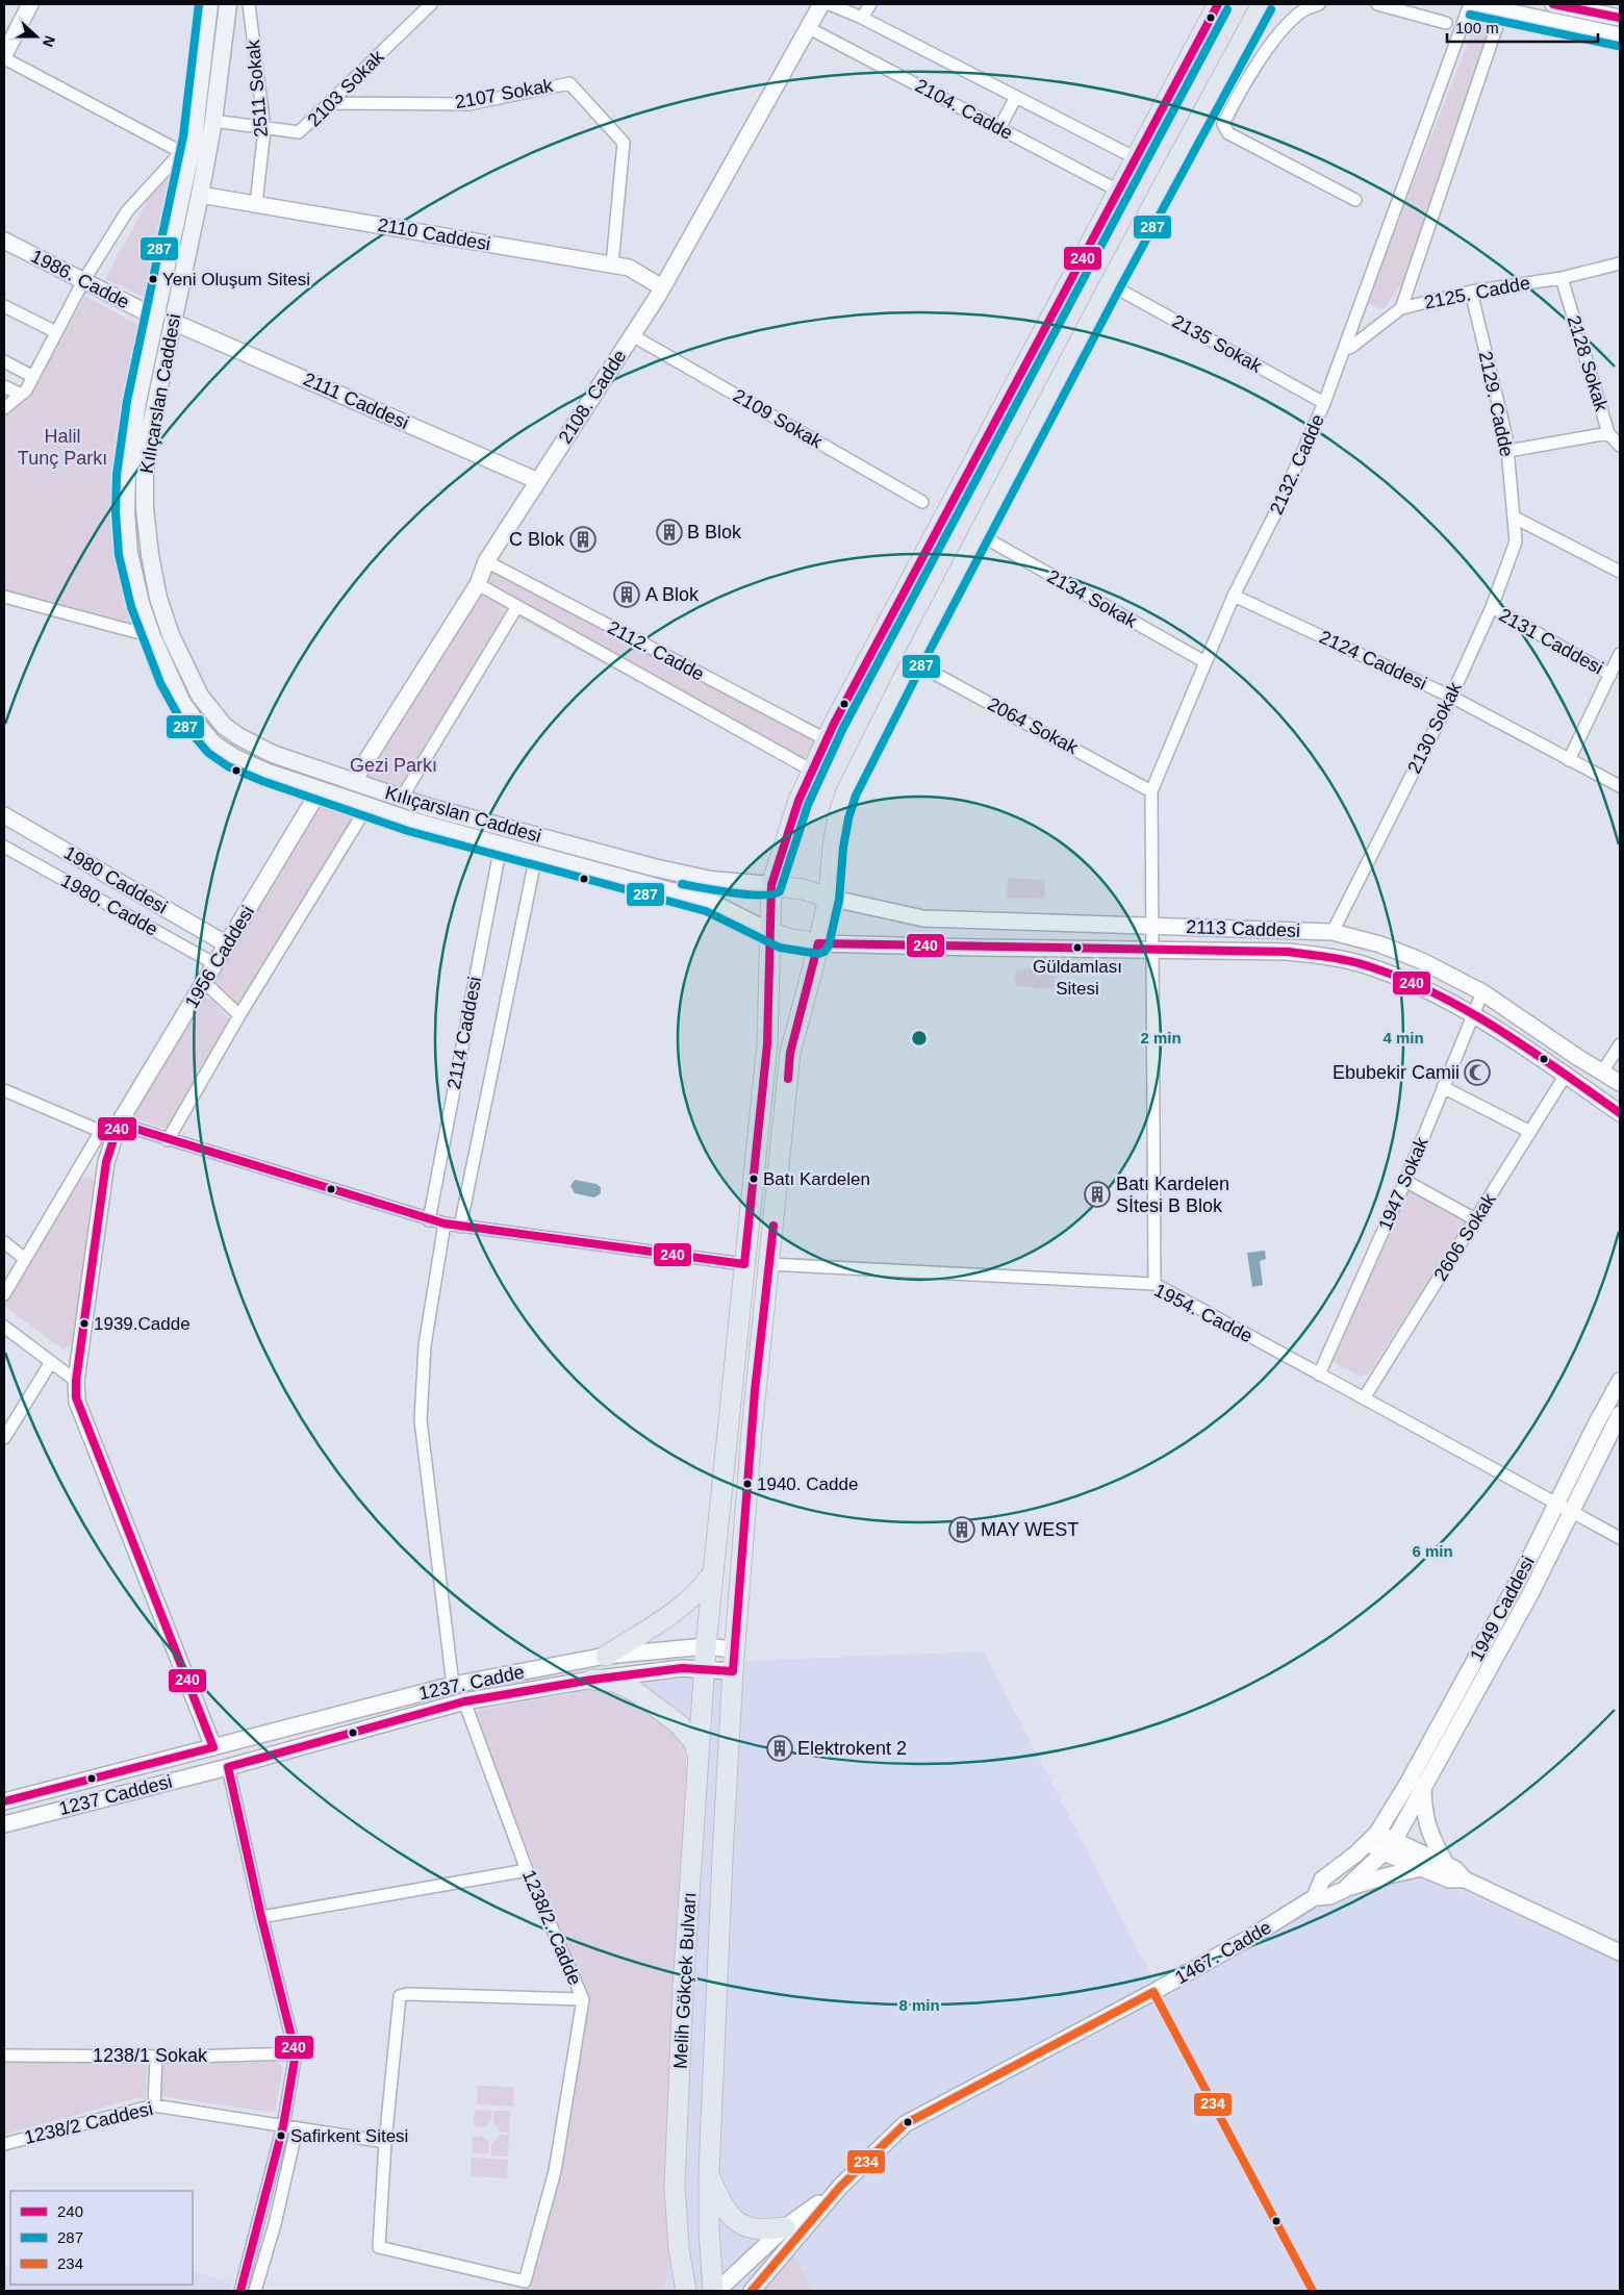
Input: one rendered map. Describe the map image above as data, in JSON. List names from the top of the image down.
{
  "streets": {
    "main road": ["Kılıçarslan Caddesi", "Melih Gökçek Bulvarı"],
    "street": [
      "2511 Sokak",
      "2103 Sokak",
      "2107 Sokak",
      "2104. Cadde",
      "2110 Caddesi",
      "1986. Cadde",
      "2125. Cadde",
      "2135 Sokak",
      "2128 Sokak",
      "2108. Cadde",
      "2111 Caddesi",
      "2129. Cadde",
      "2109 Sokak",
      "2132. Cadde",
      "2134 Sokak",
      "2131 Caddesi",
      "2112. Cadde",
      "2124 Caddesi",
      "2064 Sokak",
      "2130 Sokak",
      "1980 Caddesi",
      "1980. Cadde",
      "2113 Caddesi",
      "1956 Caddesi",
      "2114 Caddesi",
      "1947 Sokak",
      "2606 Sokak",
      "1954. Cadde",
      "1949 Caddesi",
      "1237. Cadde",
      "1237 Caddesi",
      "1238/2. Cadde",
      "1467. Cadde",
      "1238/1 Sokak",
      "1238/2 Caddesi"
    ]
  },
  "crossings": [
    ["2511 Sokak", "2103 Sokak"],
    ["2511 Sokak", "2110 Caddesi"],
    ["2103 Sokak", "2107 Sokak"],
    ["2103 Sokak", "Kılıçarslan Caddesi"],
    ["2107 Sokak", "2110 Caddesi"],
    ["2104. Cadde", "2108. Cadde"],
    ["2110 Caddesi", "Kılıçarslan Caddesi"],
    ["2110 Caddesi", "2108. Cadde"],
    ["1986. Cadde", "Kılıçarslan Caddesi"],
    ["2125. Cadde", "2128 Sokak"],
    ["2125. Cadde", "2129. Cadde"],
    ["2125. Cadde", "2132. Cadde"],
    ["2135 Sokak", "2132. Cadde"],
    ["Kılıçarslan Caddesi", "2108. Cadde"],
    ["Kılıçarslan Caddesi", "2111 Caddesi"],
    ["Kılıçarslan Caddesi", "1956 Caddesi"],
    ["Kılıçarslan Caddesi", "2114 Caddesi"],
    ["2108. Cadde", "2111 Caddesi"],
    ["2108. Cadde", "2109 Sokak"],
    ["2108. Cadde", "2112. Cadde"],
    ["2129. Cadde", "2130 Sokak"],
    ["2132. Cadde", "2134 Sokak"],
    ["2132. Cadde", "2124 Caddesi"],
    ["2132. Cadde", "2064 Sokak"],
    ["2132. Cadde", "2113 Caddesi"],
    ["2132. Cadde", "1954. Cadde"],
    ["2131 Caddesi", "2130 Sokak"],
    ["2124 Caddesi", "2130 Sokak"],
    ["2130 Sokak", "2113 Caddesi"],
    ["1980 Caddesi", "1956 Caddesi"],
    ["1980. Cadde", "1956 Caddesi"],
    ["2113 Caddesi", "1947 Sokak"],
    ["2113 Caddesi", "2606 Sokak"],
    ["1956 Caddesi", "1237. Cadde"],
    ["1956 Caddesi", "1237 Caddesi"],
    ["1947 Sokak", "1954. Cadde"],
    ["2606 Sokak", "1954. Cadde"],
    ["1954. Cadde", "1949 Caddesi"],
    ["1949 Caddesi", "1467. Cadde"],
    ["1237. Cadde", "1237 Caddesi"],
    ["1237. Cadde", "1238/2. Cadde"],
    ["1237. Cadde", "Melih Gökçek Bulvarı"],
    ["1238/2. Cadde", "1238/2 Caddesi"],
    ["1467. Cadde", "Melih Gökçek Bulvarı"]
  ],
  "parks": ["Halil Tunç Parkı", "Gezi Parkı"],
  "places": {
    "other": [
      "Yeni Oluşum Sitesi",
      "Güldamlası Sitesi",
      "Batı Kardelen",
      "1939.Cadde",
      "1940. Cadde",
      "Safirkent Sitesi"
    ],
    "building": [
      "B Blok",
      "C Blok",
      "A Blok",
      "Batı Kardelen Sİtesi B Blok",
      "MAY WEST",
      "Elektrokent 2"
    ],
    "mosque": ["Ebubekir Camii"]
  },
  "lines": ["transit line 240", "transit line 287", "transit line 234"],
  "legend": ["240", "287", "234"],
  "scale_bar": "100 m",
  "north": "right",
  "rings": [
    "2 min",
    "4 min",
    "6 min",
    "8 min"
  ]
}
